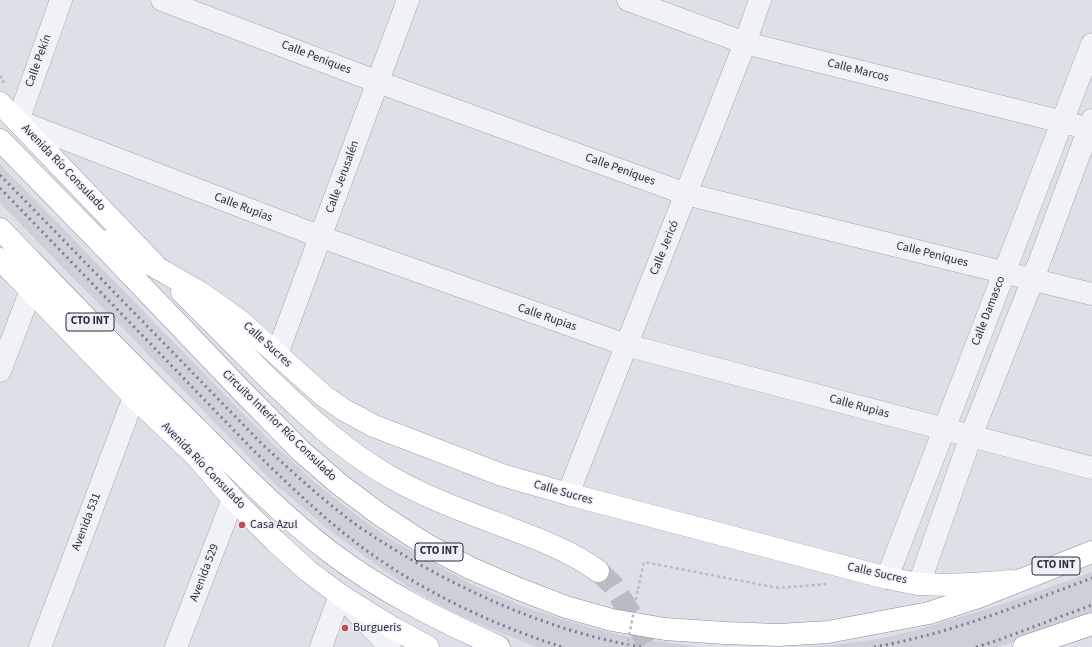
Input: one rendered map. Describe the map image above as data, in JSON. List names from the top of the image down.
{
  "streets": {
    "main road": [
      "Avenida Río Consulado",
      "CTO INT",
      "Calle Sucres",
      "Circuito Interior Río Consulado"
    ],
    "street": [
      "Calle Peniques",
      "Calle Pekín",
      "Calle Marcos",
      "Calle Jerusalén",
      "Calle Rupias",
      "Calle Jericó",
      "Calle Damasco",
      "Avenida 531",
      "Avenida 529"
    ]
  },
  "crossings": [
    ["Calle Peniques", "Calle Jerusalén"],
    ["Calle Peniques", "Calle Jericó"],
    ["Calle Peniques", "Calle Damasco"],
    ["Calle Pekín", "Avenida Río Consulado"],
    ["Calle Pekín", "Calle Rupias"],
    ["Calle Marcos", "Calle Jericó"],
    ["Calle Marcos", "Calle Damasco"],
    ["Avenida Río Consulado", "Calle Rupias"],
    ["Avenida Río Consulado", "Calle Sucres"],
    ["Avenida Río Consulado", "Avenida 531"],
    ["Avenida Río Consulado", "Avenida 529"],
    ["Calle Jerusalén", "Calle Rupias"],
    ["Calle Jerusalén", "Calle Sucres"],
    ["Calle Rupias", "Calle Jericó"],
    ["Calle Rupias", "Calle Damasco"],
    ["Calle Jericó", "Calle Sucres"],
    ["Calle Damasco", "Calle Sucres"],
    ["CTO INT", "Calle Sucres"],
    ["CTO INT", "Circuito Interior Río Consulado"],
    ["Calle Sucres", "Circuito Interior Río Consulado"]
  ],
  "places": ["Casa Azul", "Burgueris"]
}
